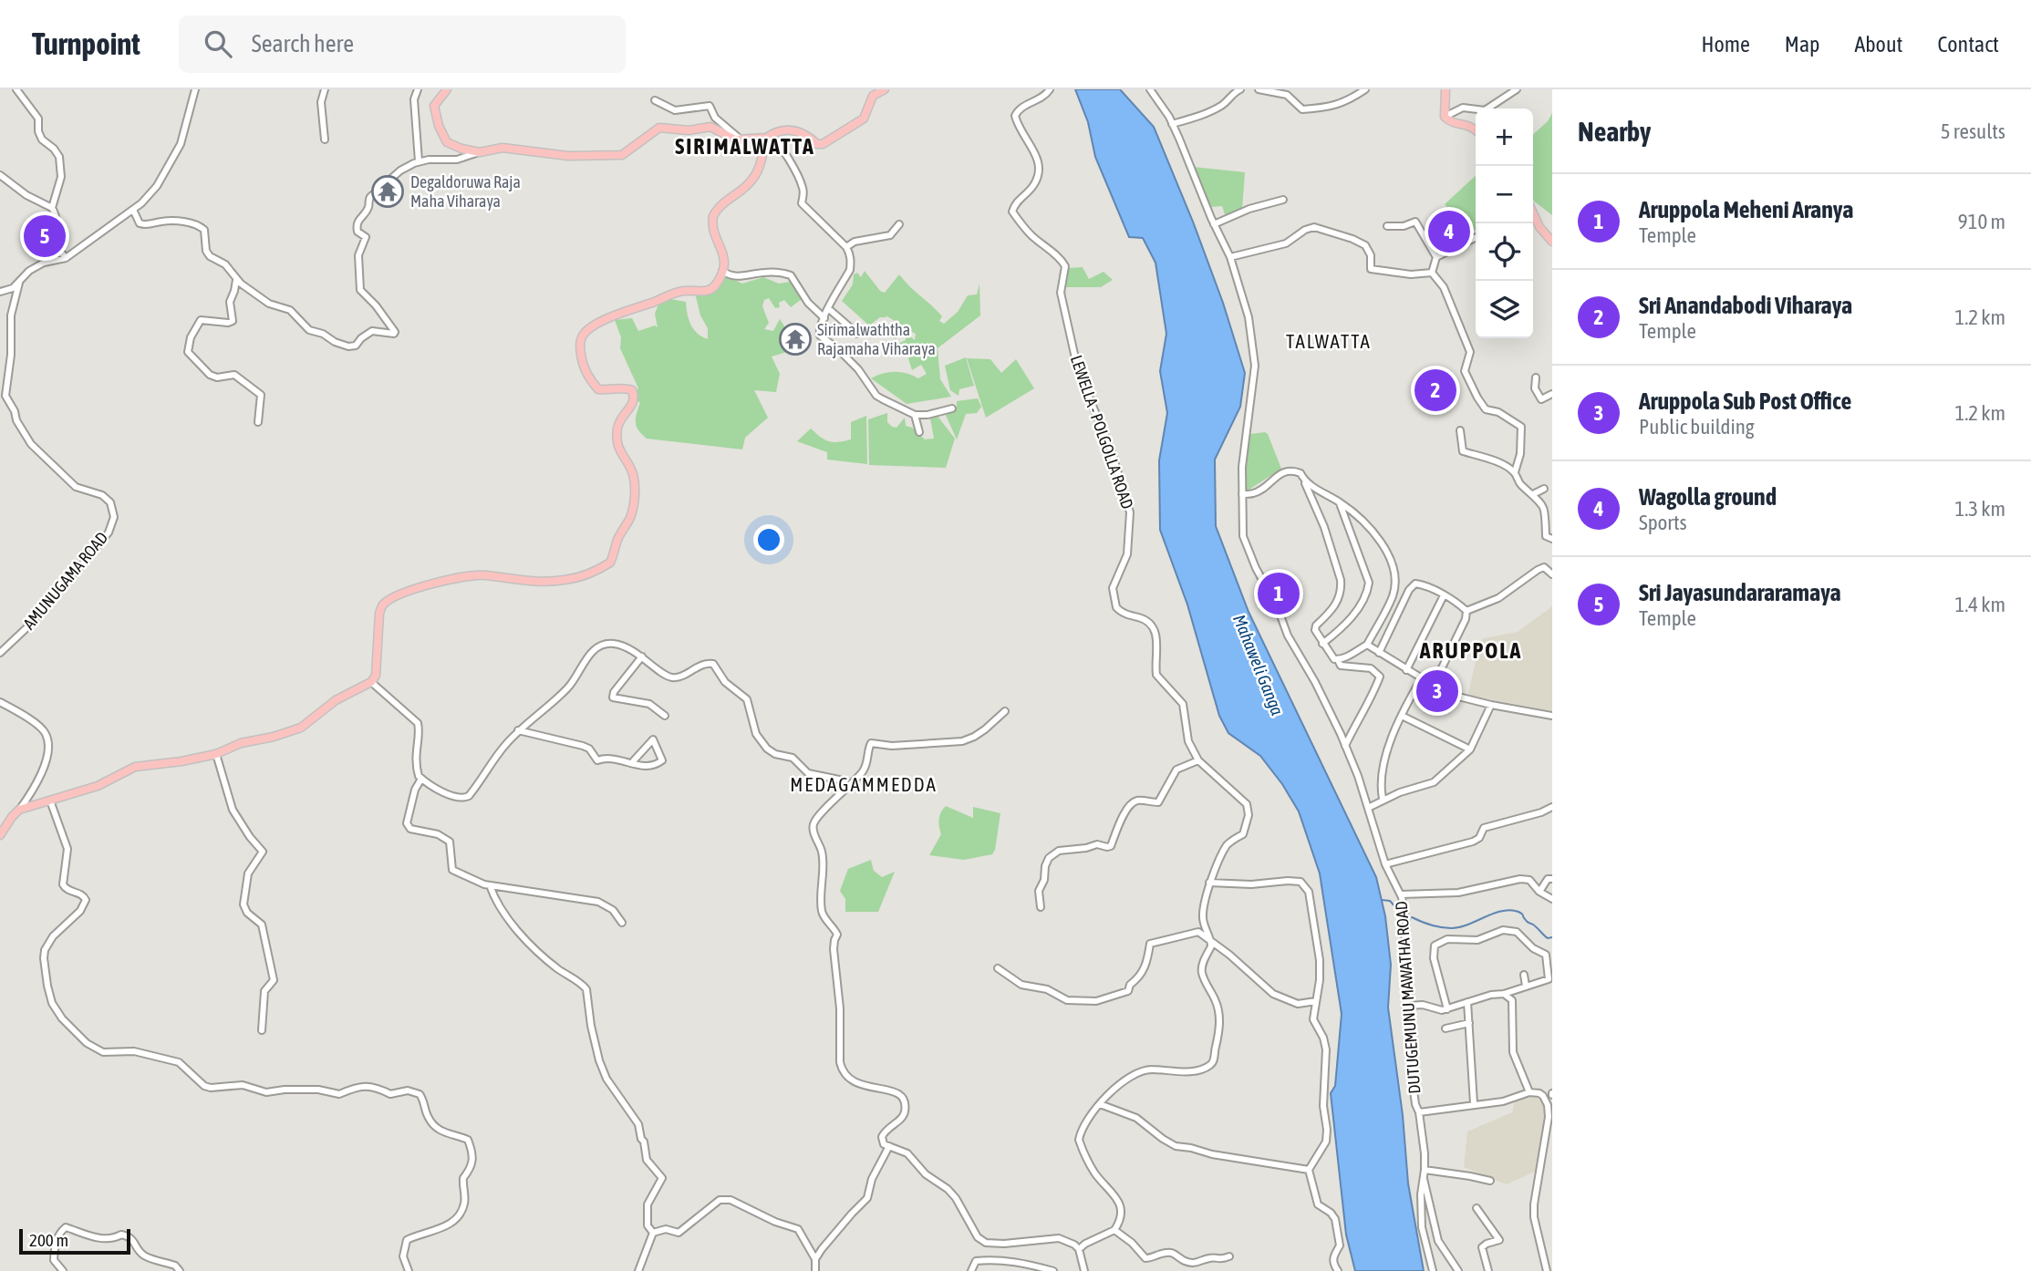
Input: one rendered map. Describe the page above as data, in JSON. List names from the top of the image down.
{
  "streets": {
    "street": ["LEWELLA - POLGOLLA ROAD", "AMUNUGAMA ROAD", "DUTUGEMUNU MAWATHA ROAD"]
  },
  "districts": [
    "SIRIMALWATTA",
    "TALWATTA",
    "ARUPPOLA",
    "MEDAGAMMEDDA"
  ],
  "water": ["Mahaweli Ganga"],
  "places": {
    "temple": ["Degaldoruwa Raja Maha Viharaya", "Sirimalwaththa Rajamaha Viharaya"]
  },
  "scale_bar": "200 m",
  "page": {
    "header": "Turnpoint",
    "search": "Search here",
    "nav": [
      "Home",
      "Map",
      "About",
      "Contact"
    ],
    "heading": ["Nearby", "5 results"],
    "map_buttons": ["+", "−"],
    "list": [
      {
        "mark": "1",
        "name": "Aruppola Meheni Aranya",
        "note": "Temple",
        "value": "910 m"
      },
      {
        "mark": "2",
        "name": "Sri Anandabodi Viharaya",
        "note": "Temple",
        "value": "1.2 km"
      },
      {
        "mark": "3",
        "name": "Aruppola Sub Post Office",
        "note": "Public building",
        "value": "1.2 km"
      },
      {
        "mark": "4",
        "name": "Wagolla ground",
        "note": "Sports",
        "value": "1.3 km"
      },
      {
        "mark": "5",
        "name": "Sri Jayasundararamaya",
        "note": "Temple",
        "value": "1.4 km"
      }
    ],
    "pins": [
      "4",
      "5",
      "2",
      "1",
      "3"
    ],
    "scale": "200 m"
  }
}
